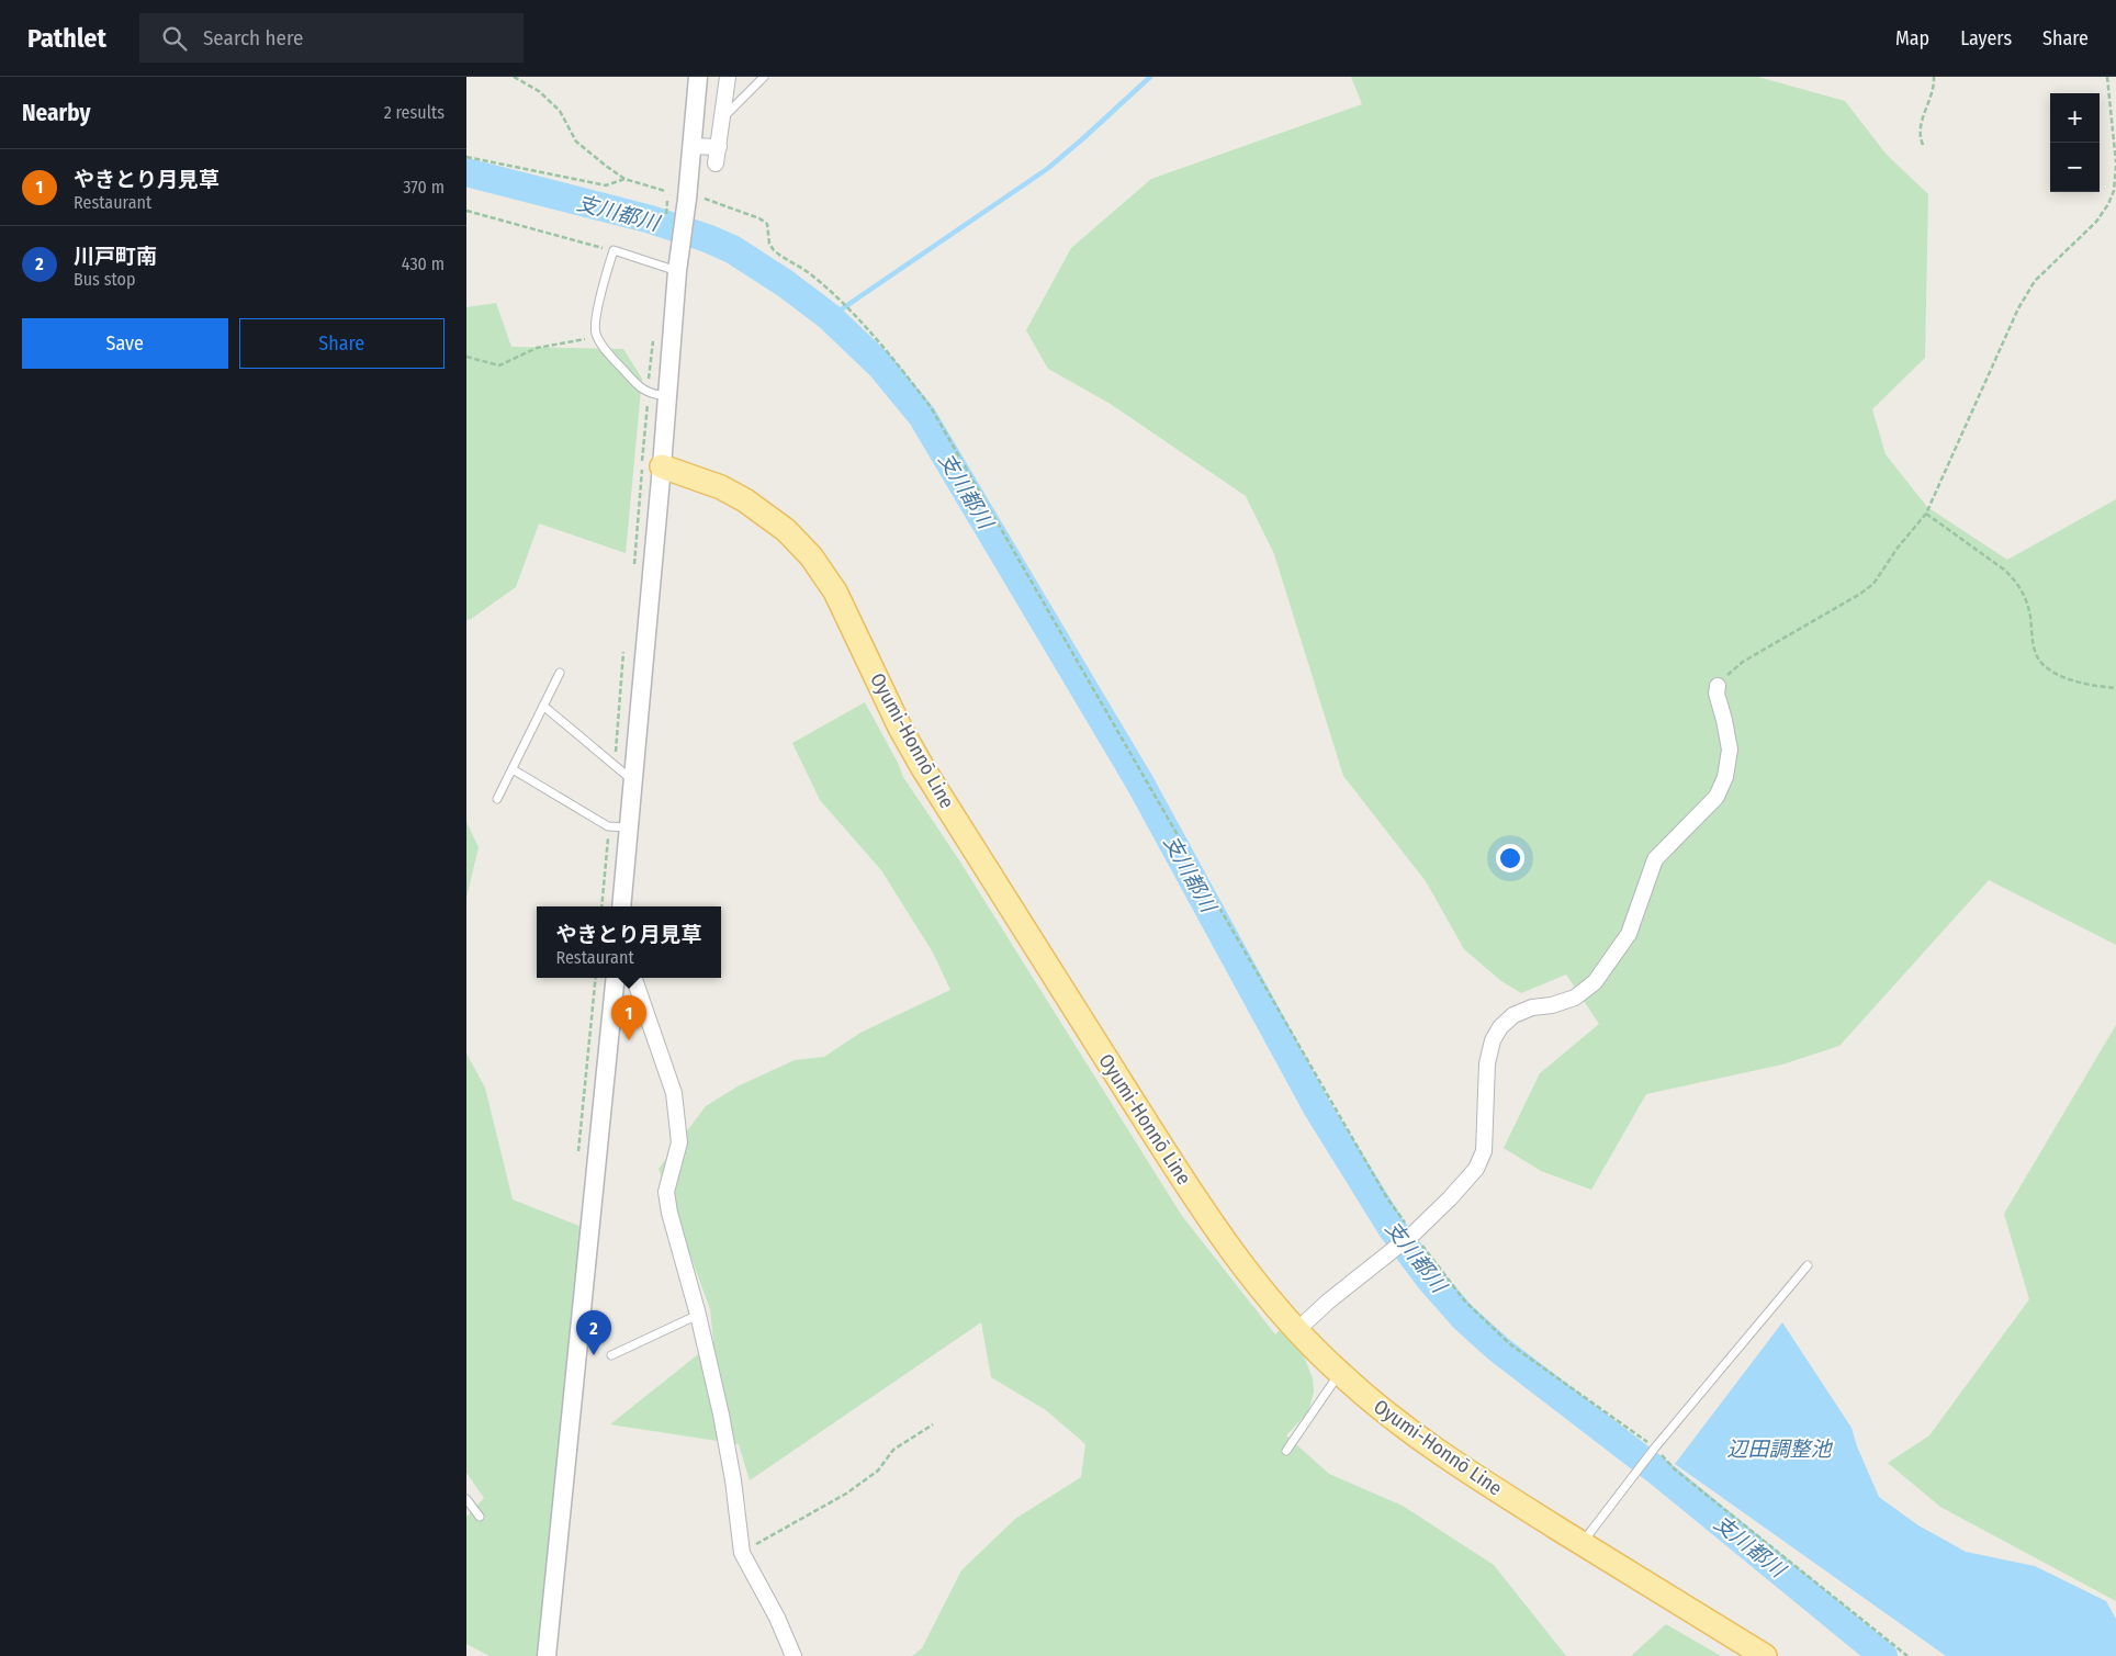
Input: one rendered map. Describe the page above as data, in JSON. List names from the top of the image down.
{
  "streets": {
    "main road": ["Oyumi-Honnō Line"]
  },
  "water": ["支川都川", "辺田調整池"],
  "page": {
    "header": "Pathlet",
    "search": "Search here",
    "nav": ["Map", "Layers", "Share"],
    "heading": ["Nearby", "2 results"],
    "map_buttons": ["+", "−"],
    "list": [
      {
        "mark": "1",
        "name": "やきとり月見草",
        "note": "Restaurant",
        "value": "370 m"
      },
      {
        "mark": "2",
        "name": "川戸町南",
        "note": "Bus stop",
        "value": "430 m"
      }
    ],
    "buttons": ["Save", "Share"],
    "popup": ["やきとり月見草", "Restaurant"],
    "pins": ["1", "2"]
  }
}
